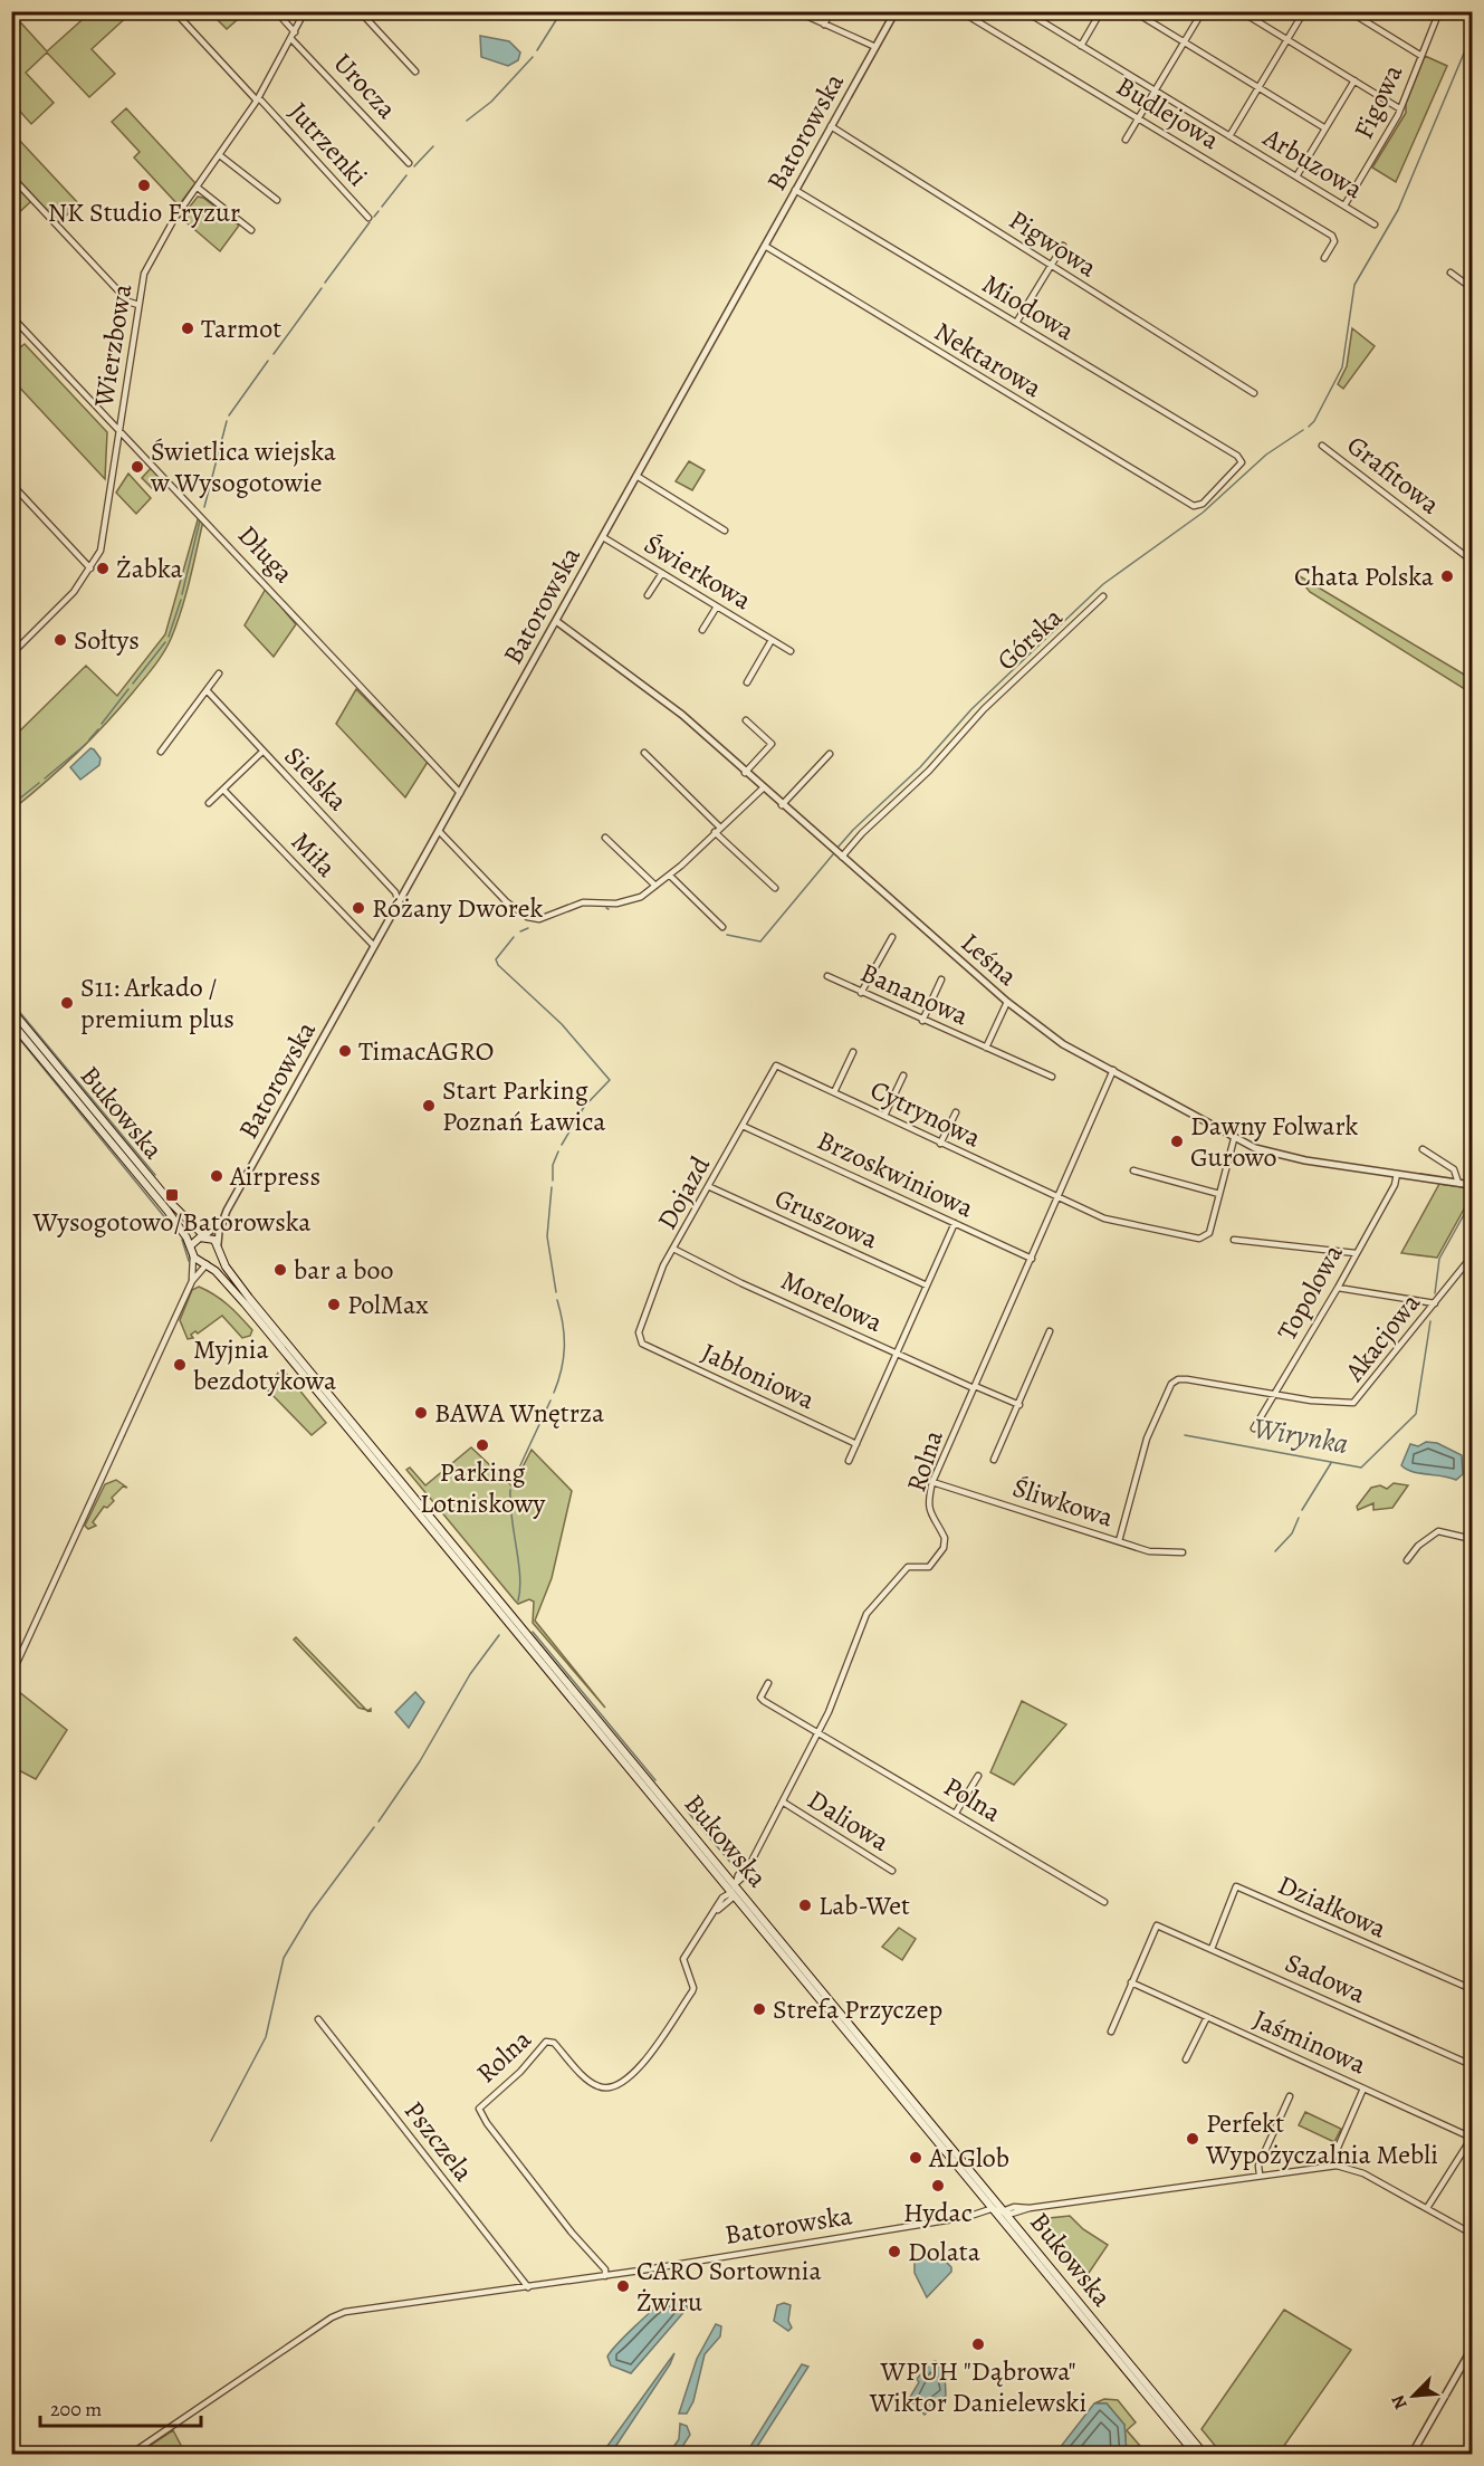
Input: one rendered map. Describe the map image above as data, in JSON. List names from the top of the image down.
{
  "streets": {
    "main road": ["Bukowska"],
    "street": [
      "Urocza",
      "Figowa",
      "Budlejowa",
      "Batorowska",
      "Jutrzenki",
      "Arbuzowa",
      "Pigwowa",
      "Miodowa",
      "Wierzbowa",
      "Nektarowa",
      "Grafitowa",
      "Długa",
      "Świerkowa",
      "Górska",
      "Sielska",
      "Miła",
      "Leśna",
      "Bananowa",
      "Cytrynowa",
      "Brzoskwiniowa",
      "Dojazd",
      "Gruszowa",
      "Topolowa",
      "Morelowa",
      "Akacjowa",
      "Jabłoniowa",
      "Rolna",
      "Śliwkowa",
      "Polna",
      "Daliowa",
      "Działkowa",
      "Sadowa",
      "Jaśminowa",
      "Pszczela"
    ]
  },
  "crossings": [
    ["Urocza", "Wierzbowa"],
    ["Figowa", "Arbuzowa"],
    ["Batorowska", "Pigwowa"],
    ["Batorowska", "Miodowa"],
    ["Batorowska", "Nektarowa"],
    ["Batorowska", "Długa"],
    ["Batorowska", "Świerkowa"],
    ["Batorowska", "Sielska"],
    ["Batorowska", "Miła"],
    ["Batorowska", "Leśna"],
    ["Batorowska", "Bukowska"],
    ["Batorowska", "Rolna"],
    ["Batorowska", "Pszczela"],
    ["Jutrzenki", "Wierzbowa"],
    ["Miodowa", "Nektarowa"],
    ["Wierzbowa", "Długa"],
    ["Górska", "Leśna"],
    ["Leśna", "Bananowa"],
    ["Leśna", "Cytrynowa"],
    ["Leśna", "Topolowa"],
    ["Leśna", "Rolna"],
    ["Bukowska", "Rolna"],
    ["Cytrynowa", "Dojazd"],
    ["Cytrynowa", "Rolna"],
    ["Brzoskwiniowa", "Dojazd"],
    ["Brzoskwiniowa", "Rolna"],
    ["Dojazd", "Gruszowa"],
    ["Dojazd", "Morelowa"],
    ["Dojazd", "Jabłoniowa"],
    ["Topolowa", "Akacjowa"],
    ["Morelowa", "Rolna"],
    ["Akacjowa", "Śliwkowa"],
    ["Rolna", "Śliwkowa"],
    ["Rolna", "Polna"],
    ["Rolna", "Daliowa"],
    ["Działkowa", "Sadowa"],
    ["Sadowa", "Jaśminowa"]
  ],
  "water": ["Wirynka"],
  "places": {
    "other": [
      "NK Studio Fryzur",
      "Tarmot",
      "Świetlica wiejska w Wysogotowie",
      "Żabka",
      "Chata Polska",
      "Sołtys",
      "Różany Dworek",
      "S11: Arkado / premium plus",
      "TimacAGRO",
      "Start Parking Poznań Ławica",
      "Dawny Folwark Gurowo",
      "Airpress",
      "bar a boo",
      "PolMax",
      "Myjnia bezdotykowa",
      "BAWA Wnętrza",
      "Parking Lotniskowy",
      "Lab-Wet",
      "Strefa Przyczep",
      "Perfekt Wypożyczalnia Mebli",
      "ALGlob",
      "Hydac",
      "Dolata",
      "CARO Sortownia Żwiru",
      "WPUH \"Dąbrowa\" Wiktor Danielewski"
    ],
    "transit": ["Wysogotowo/Batorowska"]
  },
  "scale_bar": "200 m",
  "north": "bottom left"
}
